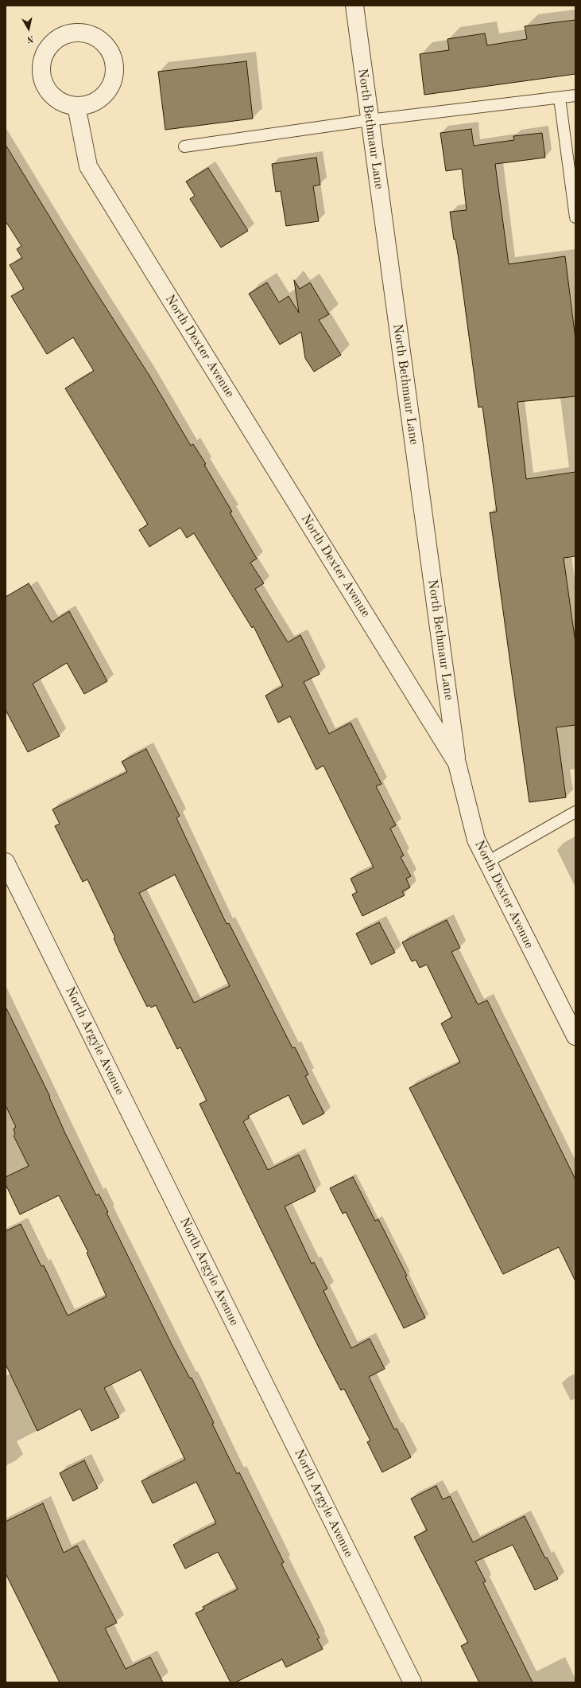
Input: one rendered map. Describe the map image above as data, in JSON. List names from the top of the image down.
{
  "streets": {
    "street": ["North Bethmaur Lane", "North Dexter Avenue", "North Argyle Avenue"]
  },
  "crossings": [
    ["North Bethmaur Lane", "North Dexter Avenue"]
  ],
  "north": "bottom"
}
